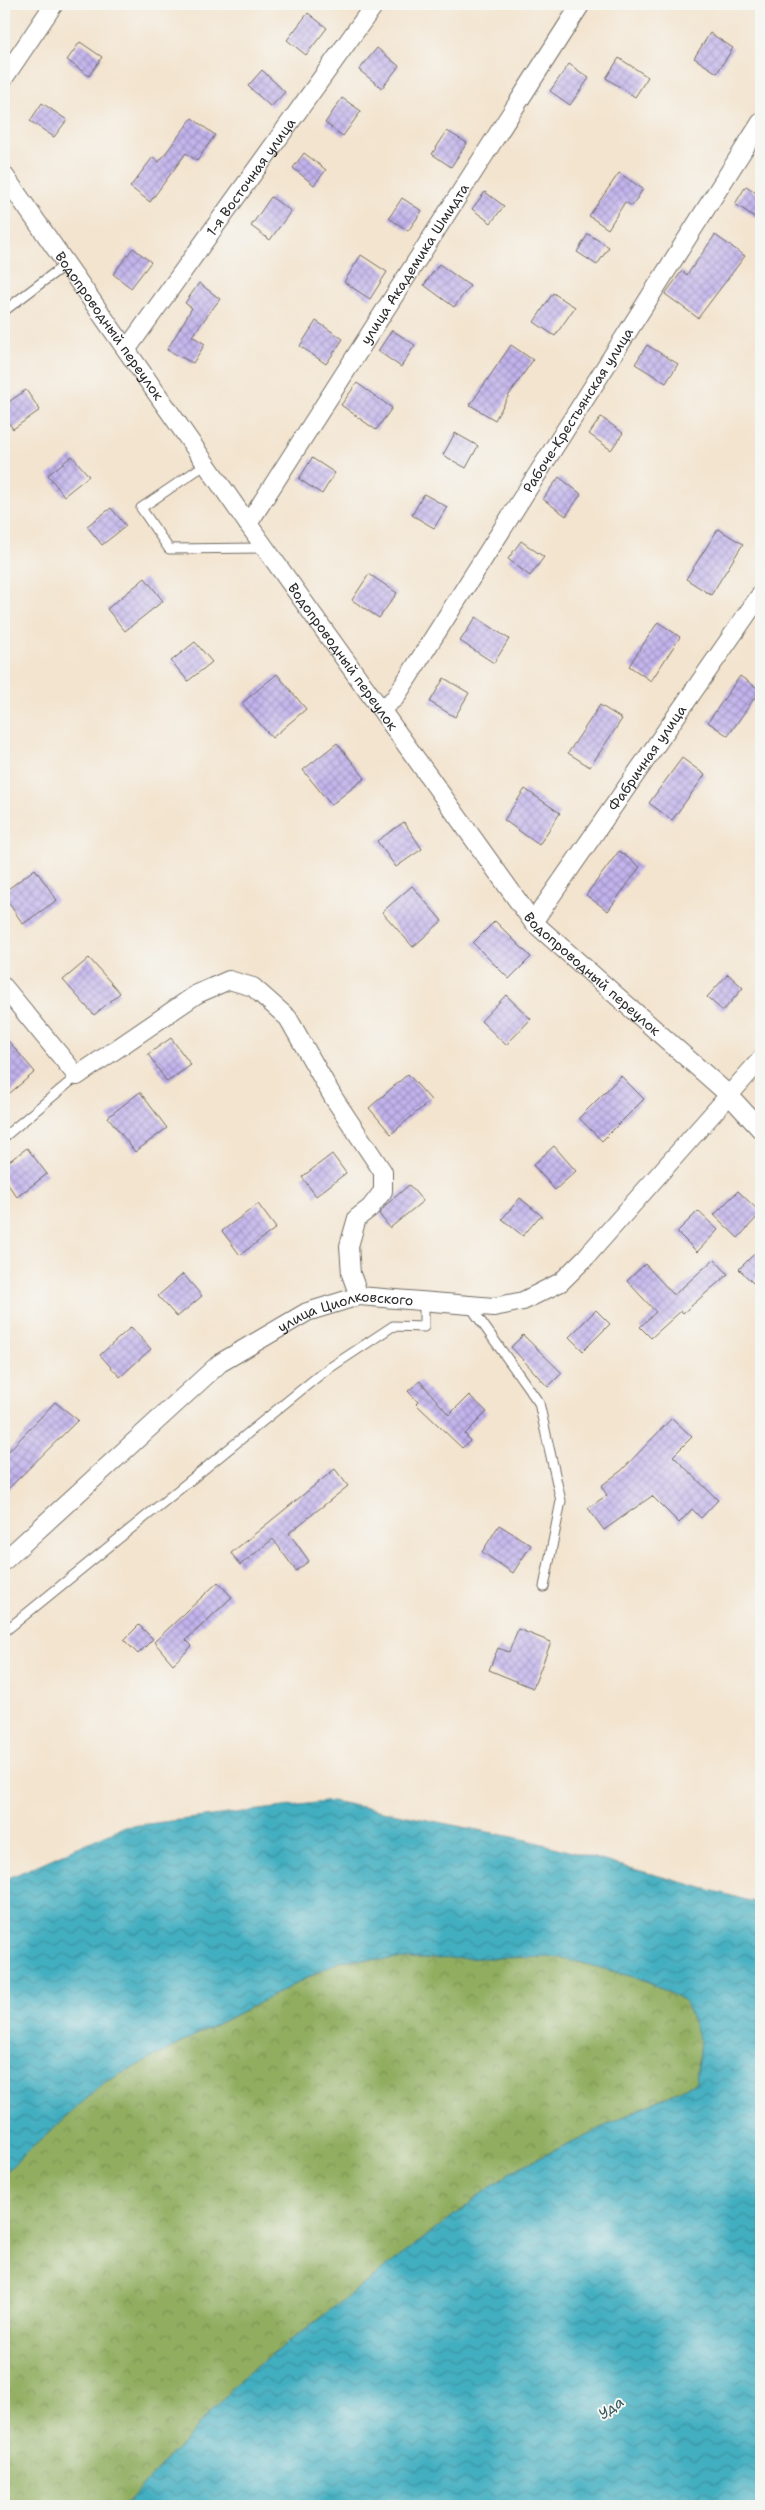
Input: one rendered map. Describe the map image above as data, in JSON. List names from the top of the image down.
{
  "streets": {
    "street": [
      "1-я Восточная улица",
      "улица Академика Шмидта",
      "Водопроводный переулок",
      "Рабоче-Крестьянская улица",
      "Фабричная улица",
      "улица Циолковского"
    ]
  },
  "crossings": [
    ["1-я Восточная улица", "Водопроводный переулок"],
    ["улица Академика Шмидта", "Водопроводный переулок"],
    ["Водопроводный переулок", "Рабоче-Крестьянская улица"],
    ["Водопроводный переулок", "Фабричная улица"],
    ["Водопроводный переулок", "улица Циолковского"]
  ],
  "water": ["Уда"]
}
